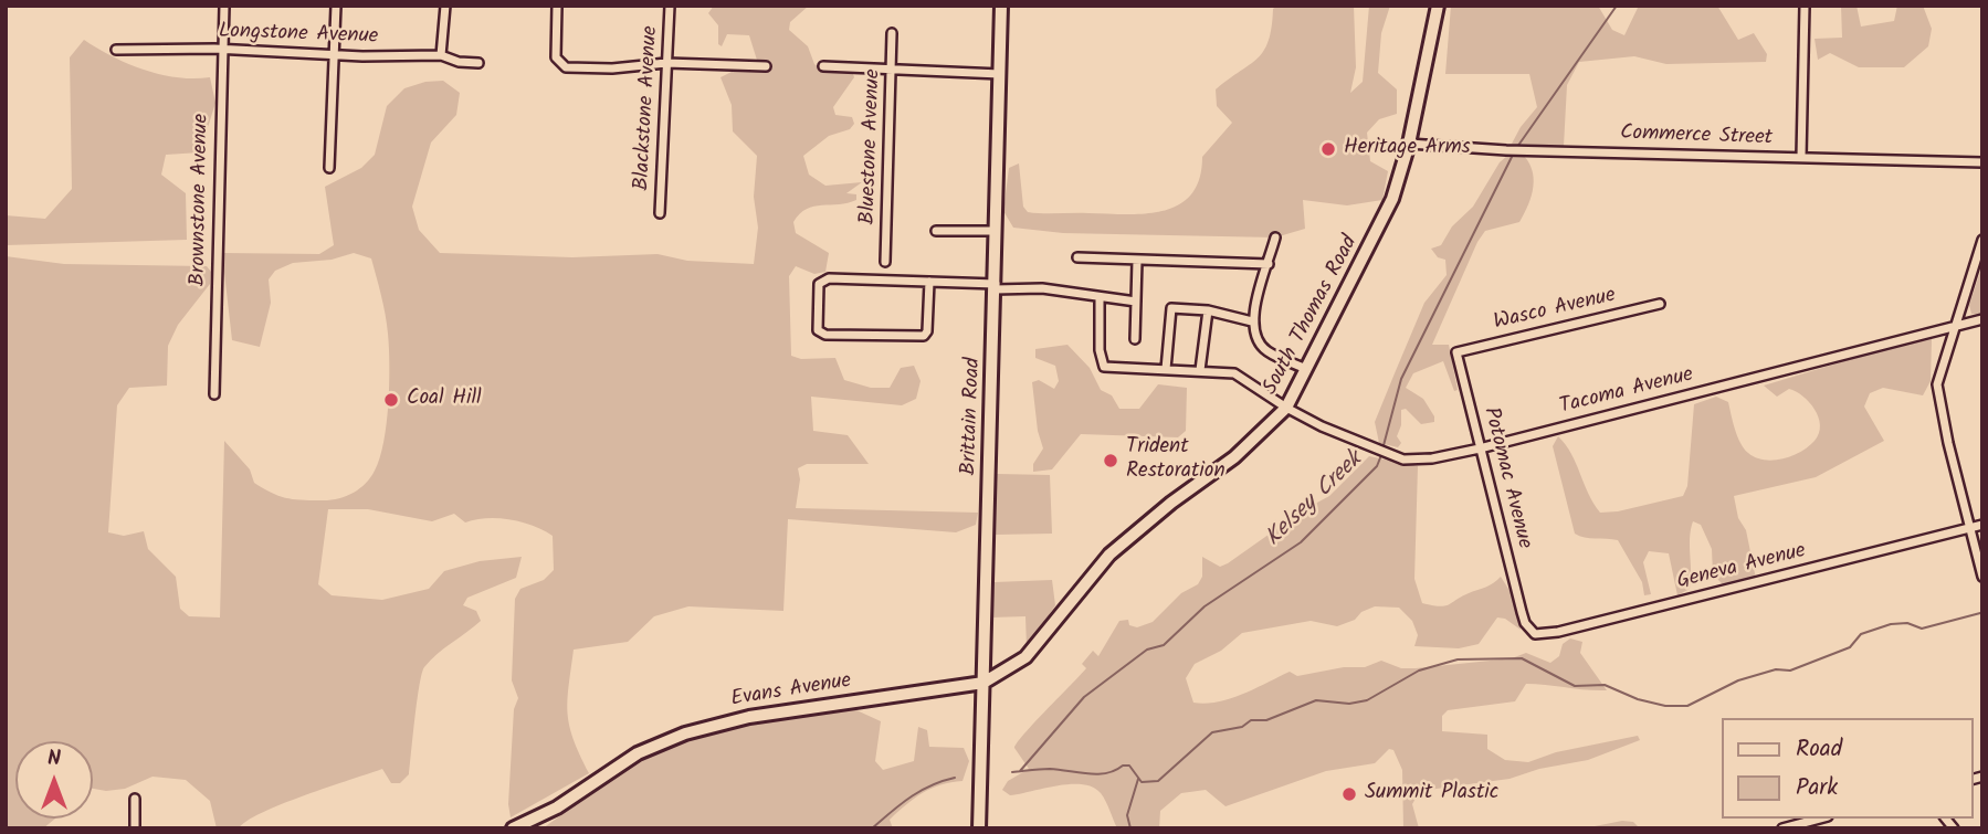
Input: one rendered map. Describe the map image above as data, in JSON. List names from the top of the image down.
{
  "streets": {
    "street": [
      "Longstone Avenue",
      "Blackstone Avenue",
      "Commerce Street",
      "Bluestone Avenue",
      "Brownstone Avenue",
      "Wasco Avenue",
      "South Thomas Road",
      "Tacoma Avenue",
      "Brittain Road",
      "Potomac Avenue",
      "Geneva Avenue",
      "Evans Avenue"
    ]
  },
  "crossings": [
    ["Longstone Avenue", "Brownstone Avenue"],
    ["Commerce Street", "South Thomas Road"],
    ["Wasco Avenue", "Potomac Avenue"],
    ["South Thomas Road", "Tacoma Avenue"],
    ["South Thomas Road", "Evans Avenue"],
    ["Tacoma Avenue", "Potomac Avenue"],
    ["Brittain Road", "Evans Avenue"],
    ["Potomac Avenue", "Geneva Avenue"]
  ],
  "water": ["Kelsey Creek"],
  "places": [
    "Heritage Arms",
    "Coal Hill",
    "Trident Restoration",
    "Summit Plastic"
  ],
  "legend": ["Road", "Park"],
  "north": "top"
}
